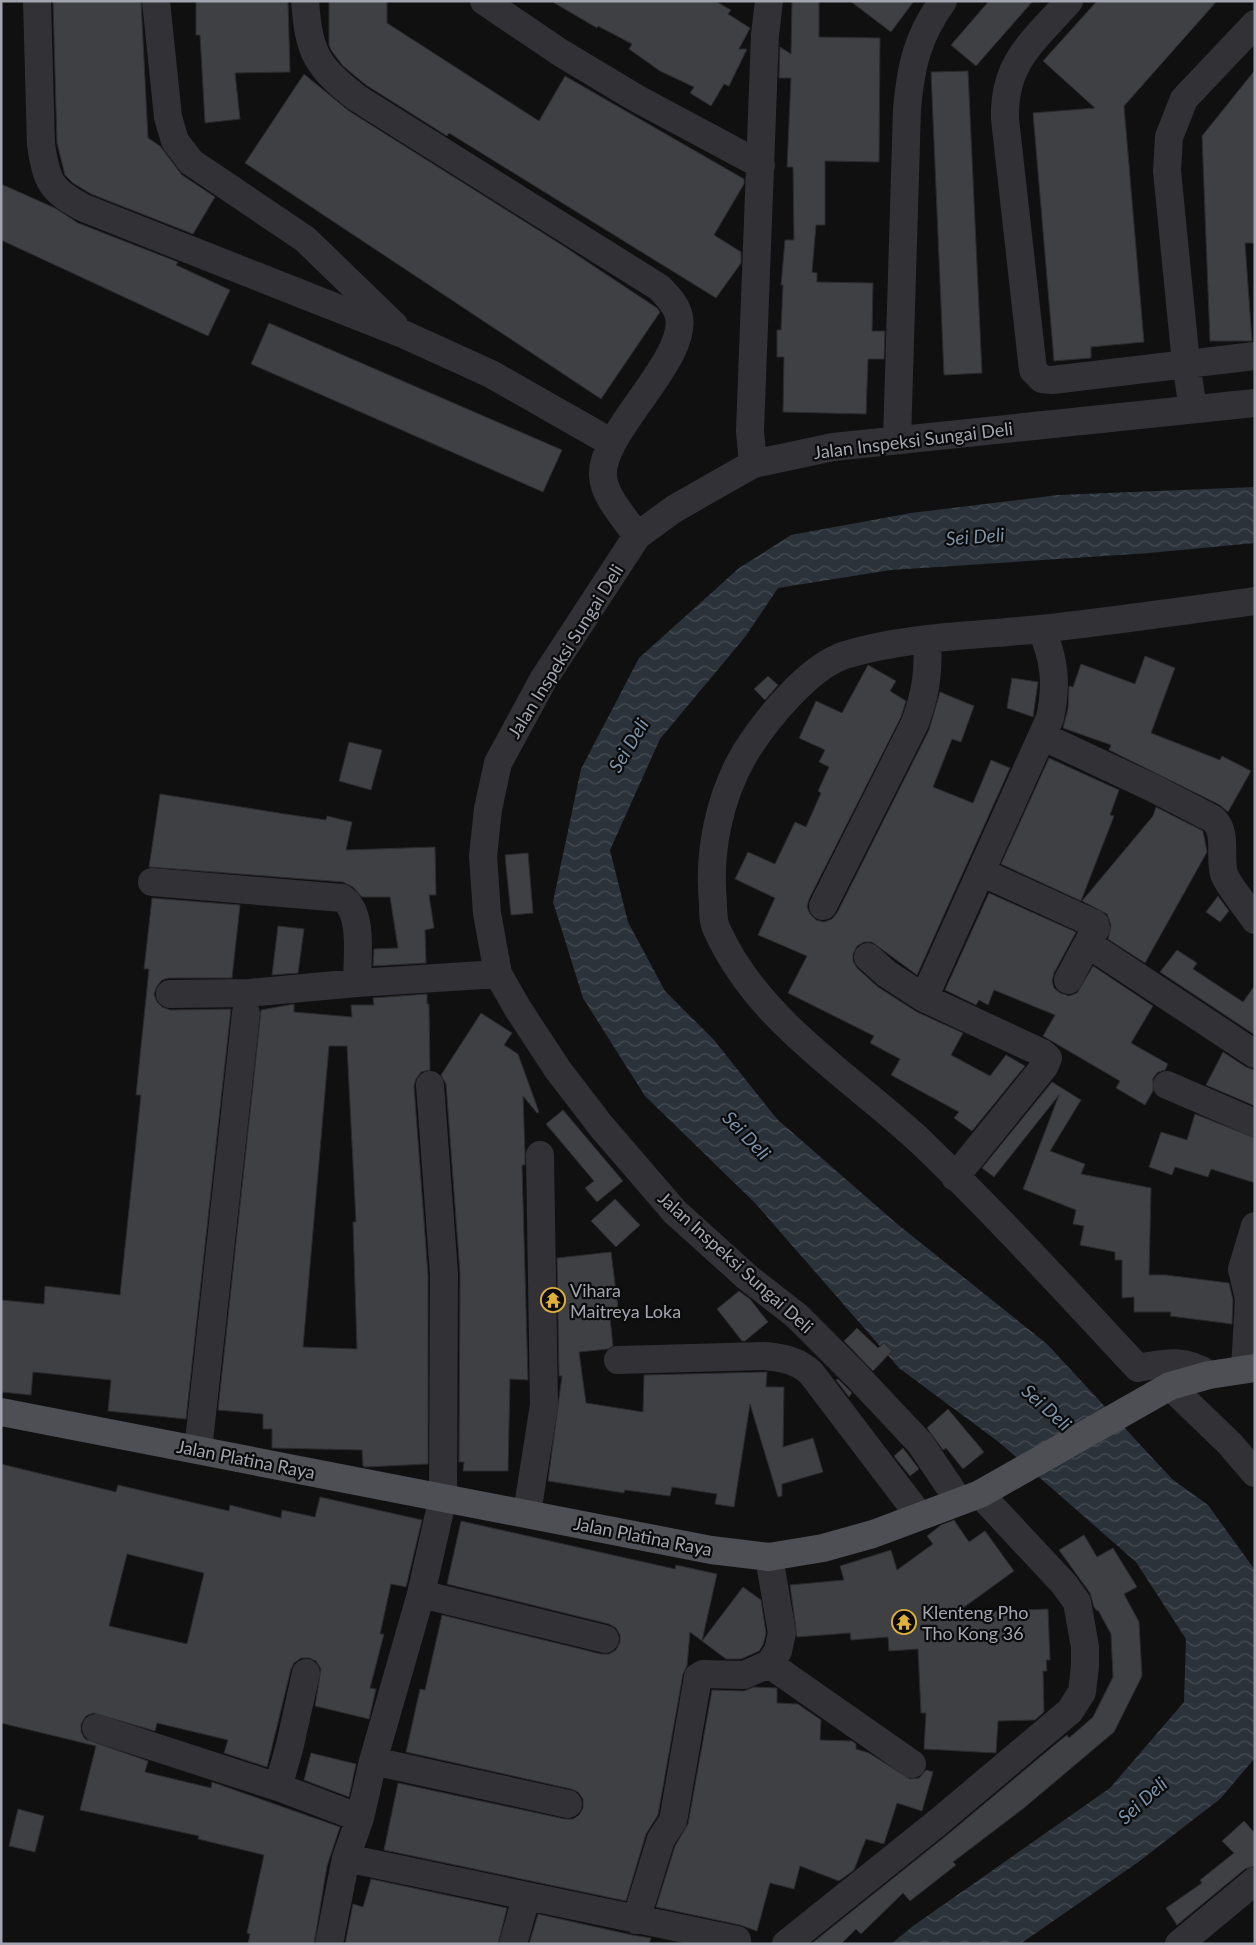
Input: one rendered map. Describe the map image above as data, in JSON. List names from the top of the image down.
{
  "streets": {
    "main road": ["Jalan Platina Raya"],
    "street": ["Jalan Inspeksi Sungai Deli"]
  },
  "crossings": [
    ["Jalan Inspeksi Sungai Deli", "Jalan Platina Raya"]
  ],
  "water": ["Sei Deli"],
  "places": {
    "temple": ["Vihara Maitreya Loka", "Klenteng Pho Tho Kong 36"]
  }
}
